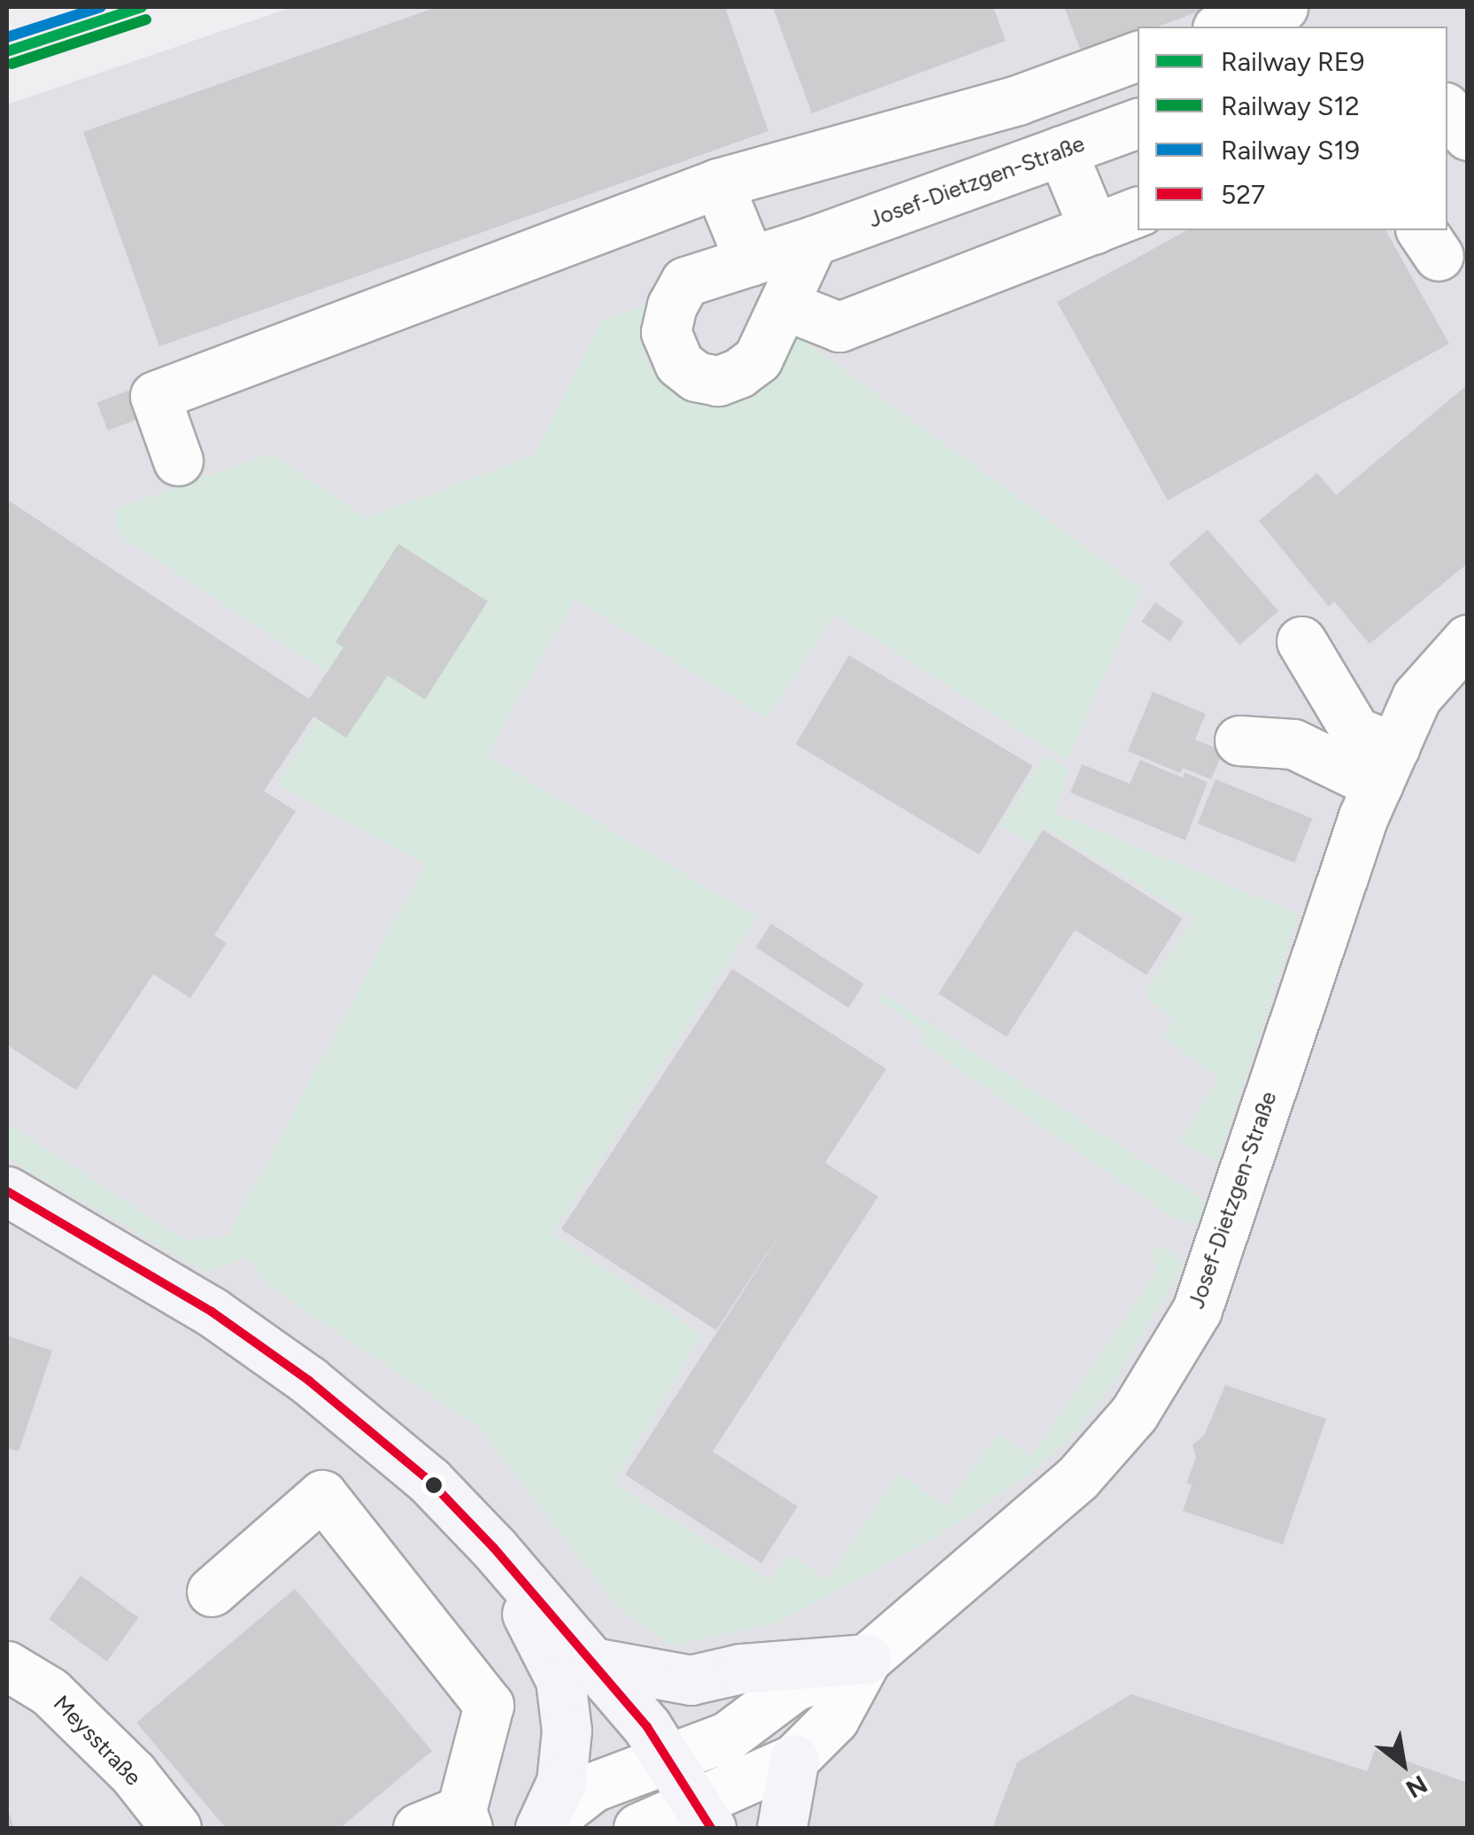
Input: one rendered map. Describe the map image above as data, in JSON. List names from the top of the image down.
{
  "streets": {
    "street": ["Josef-Dietzgen-Straße", "Meysstraße"]
  },
  "lines": [
    "rail line RE9",
    "rail line S19",
    "rail line S12",
    "transit line 527"
  ],
  "legend": [
    "Railway RE9",
    "Railway S12",
    "Railway S19",
    "527"
  ],
  "north": "bottom right"
}
